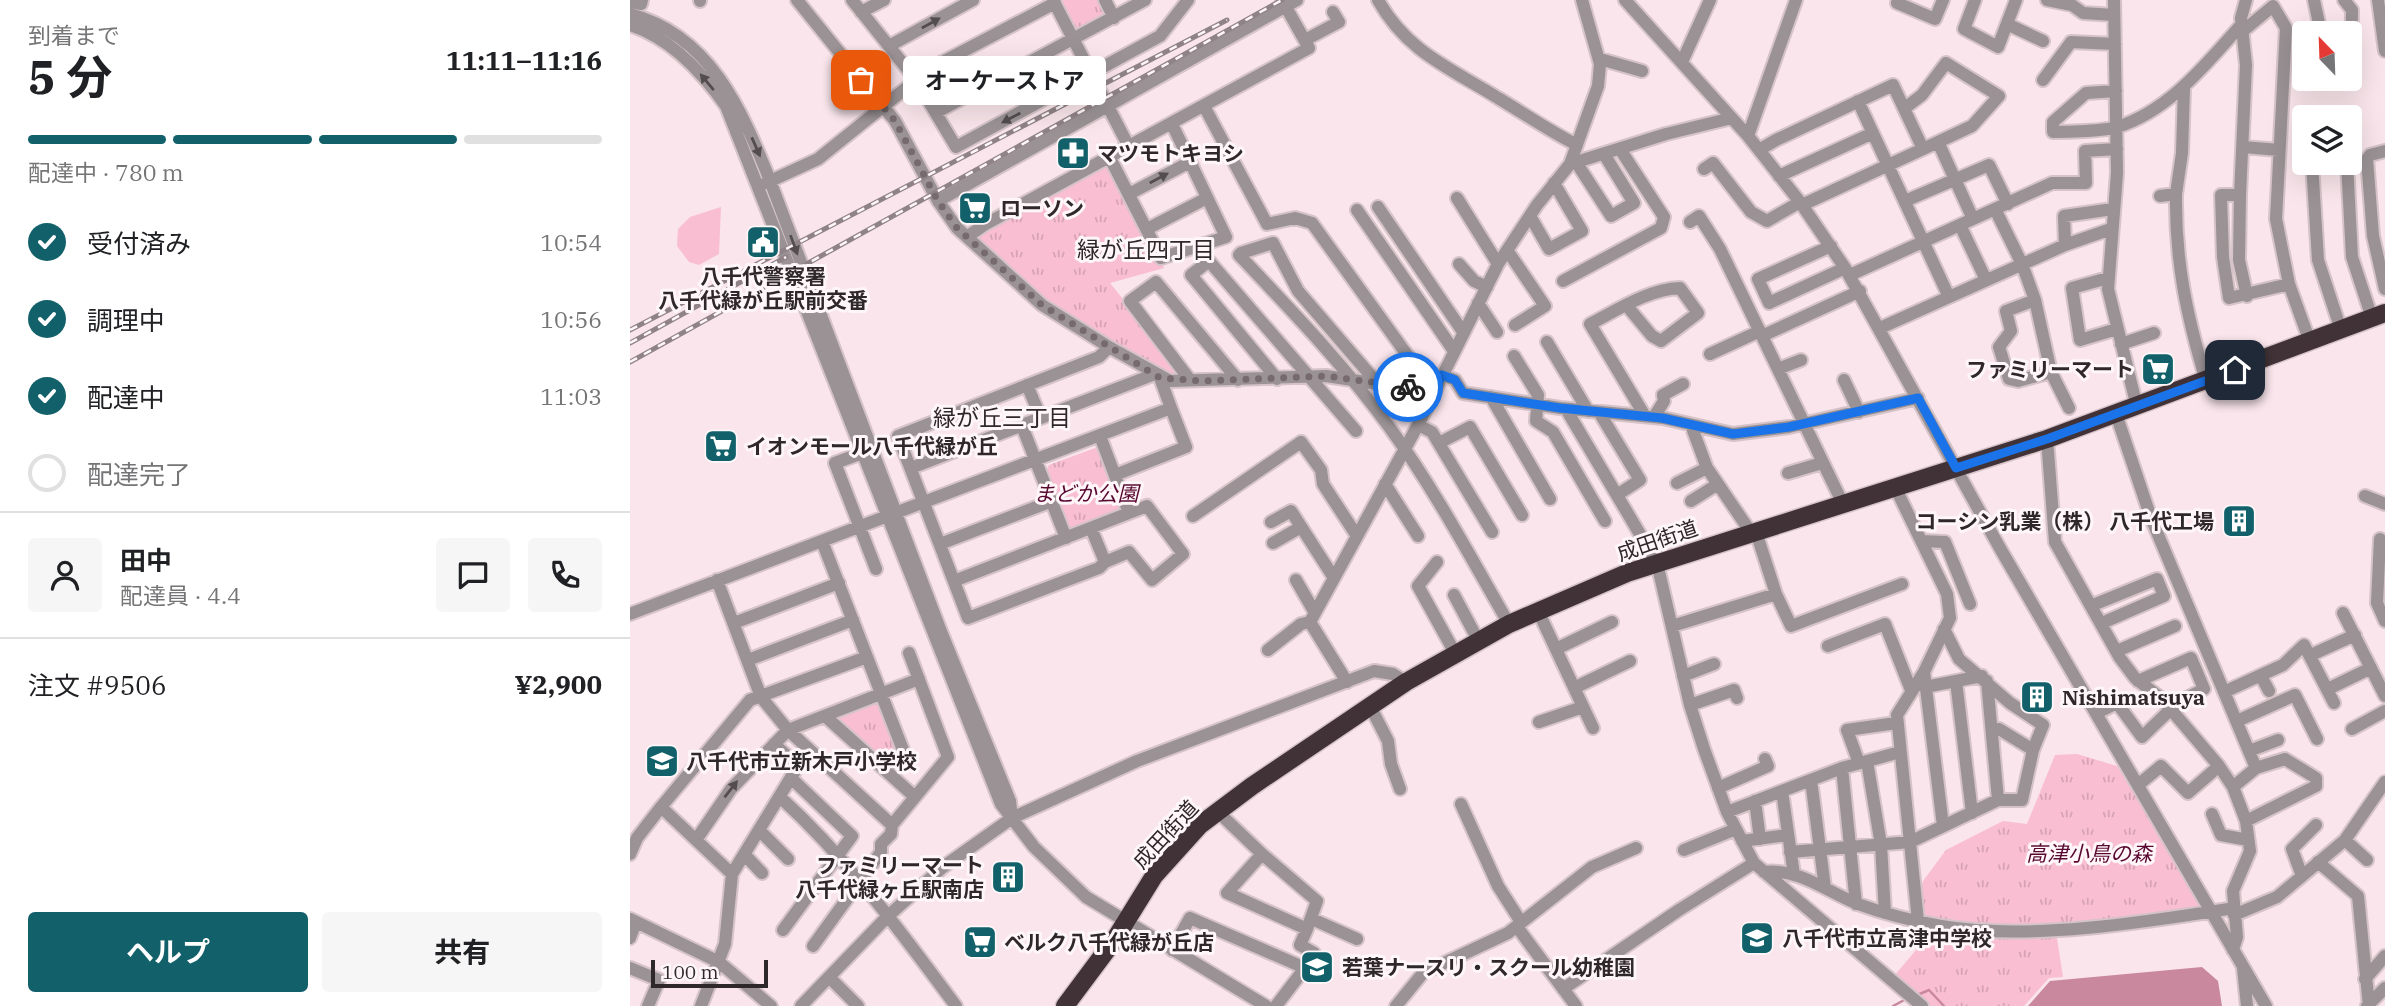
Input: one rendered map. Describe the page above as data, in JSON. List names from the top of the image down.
{
  "streets": {
    "highway": ["成田街道"]
  },
  "districts": ["緑が丘四丁目", "緑が丘三丁目"],
  "parks": ["まどか公園", "高津小鳥の森"],
  "places": {
    "other": ["オーケーストア"],
    "pharmacy": ["マツモトキヨシ"],
    "supermarket": [
      "ローソン",
      "ファミリーマート",
      "イオンモール八千代緑が丘",
      "ベルク八千代緑が丘店"
    ],
    "public building": ["八千代警察署 八千代緑が丘駅前交番"],
    "building": ["コーシン乳業（株） 八千代工場", "Nishimatsuya", "ファミリーマート 八千代緑ヶ丘駅南店"],
    "school or university": ["八千代市立新木戸小学校", "八千代市立高津中学校", "若葉ナースリ・スクール幼稚園"]
  },
  "scale_bar": "100 m",
  "north": "top left",
  "page": {
    "heading": ["5 分", "到着まで", "11:11–11:16"],
    "panel": [
      "田中",
      "配達員 · 4.4",
      "注文 #9506",
      "¥2,900"
    ],
    "bubble": "オーケーストア",
    "bar": "配達中 · 780 m",
    "list": [
      ["受付済み", "10:54"],
      ["調理中", "10:56"],
      ["配達中", "11:03"],
      "配達完了"
    ],
    "buttons": ["ヘルプ", "共有"],
    "scale": "100 m"
  }
}
